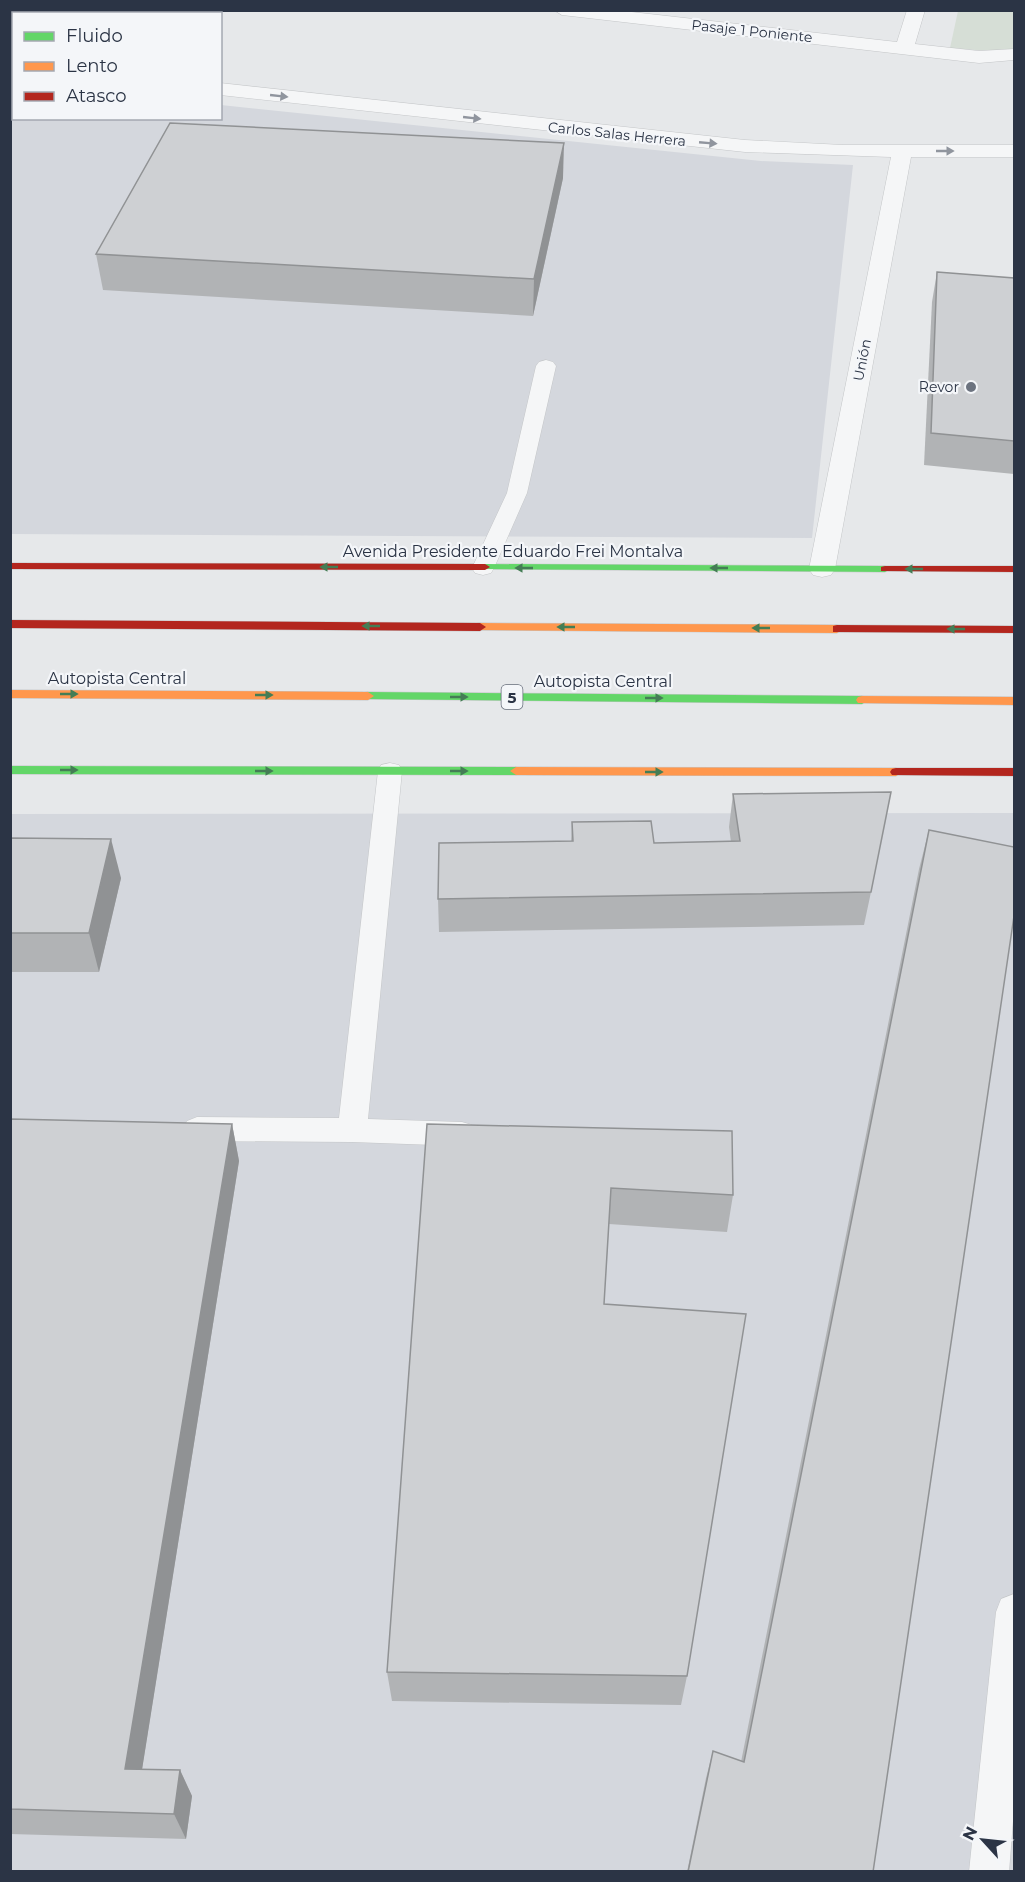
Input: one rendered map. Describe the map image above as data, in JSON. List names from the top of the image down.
{
  "streets": {
    "main road": ["Avenida Presidente Eduardo Frei Montalva", "Autopista Central", "5"],
    "street": ["Pasaje 1 Poniente", "Carlos Salas Herrera", "Unión"]
  },
  "crossings": [
    ["Carlos Salas Herrera", "Unión"],
    ["Unión", "Avenida Presidente Eduardo Frei Montalva"]
  ],
  "one_way": ["Carlos Salas Herrera"],
  "places": ["Revor"],
  "legend": ["Fluido", "Lento", "Atasco"],
  "north": "top left"
}
